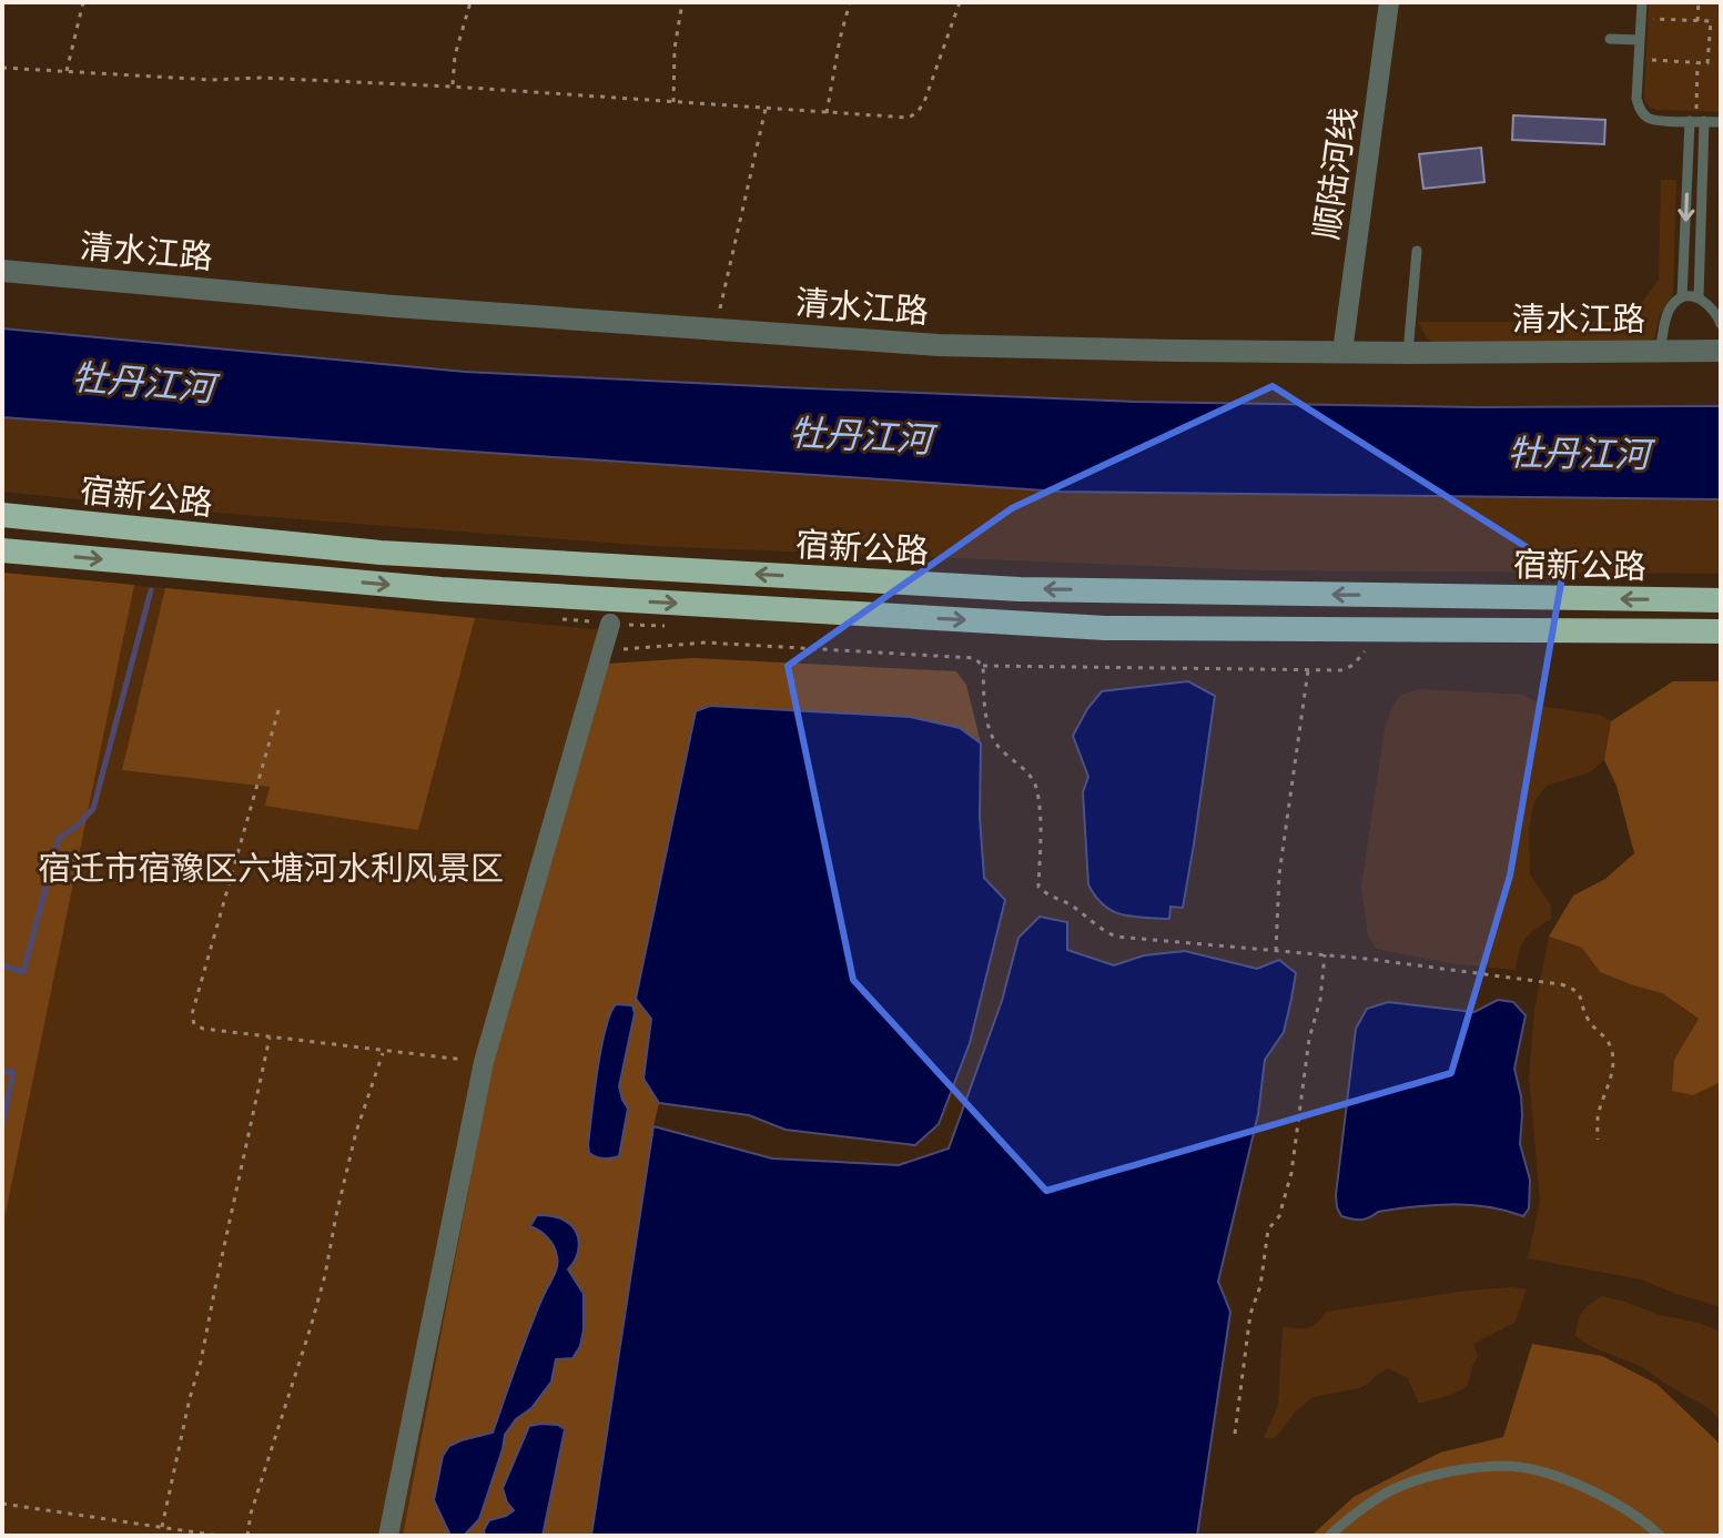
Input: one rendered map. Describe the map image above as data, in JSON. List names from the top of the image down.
{
  "streets": {
    "highway": ["宿新公路"],
    "street": ["顺陆河线", "清水江路"]
  },
  "crossings": [
    ["顺陆河线", "清水江路"]
  ],
  "water": ["牡丹江河"],
  "parks": ["宿迁市宿豫区六塘河水利风景区"]
}
